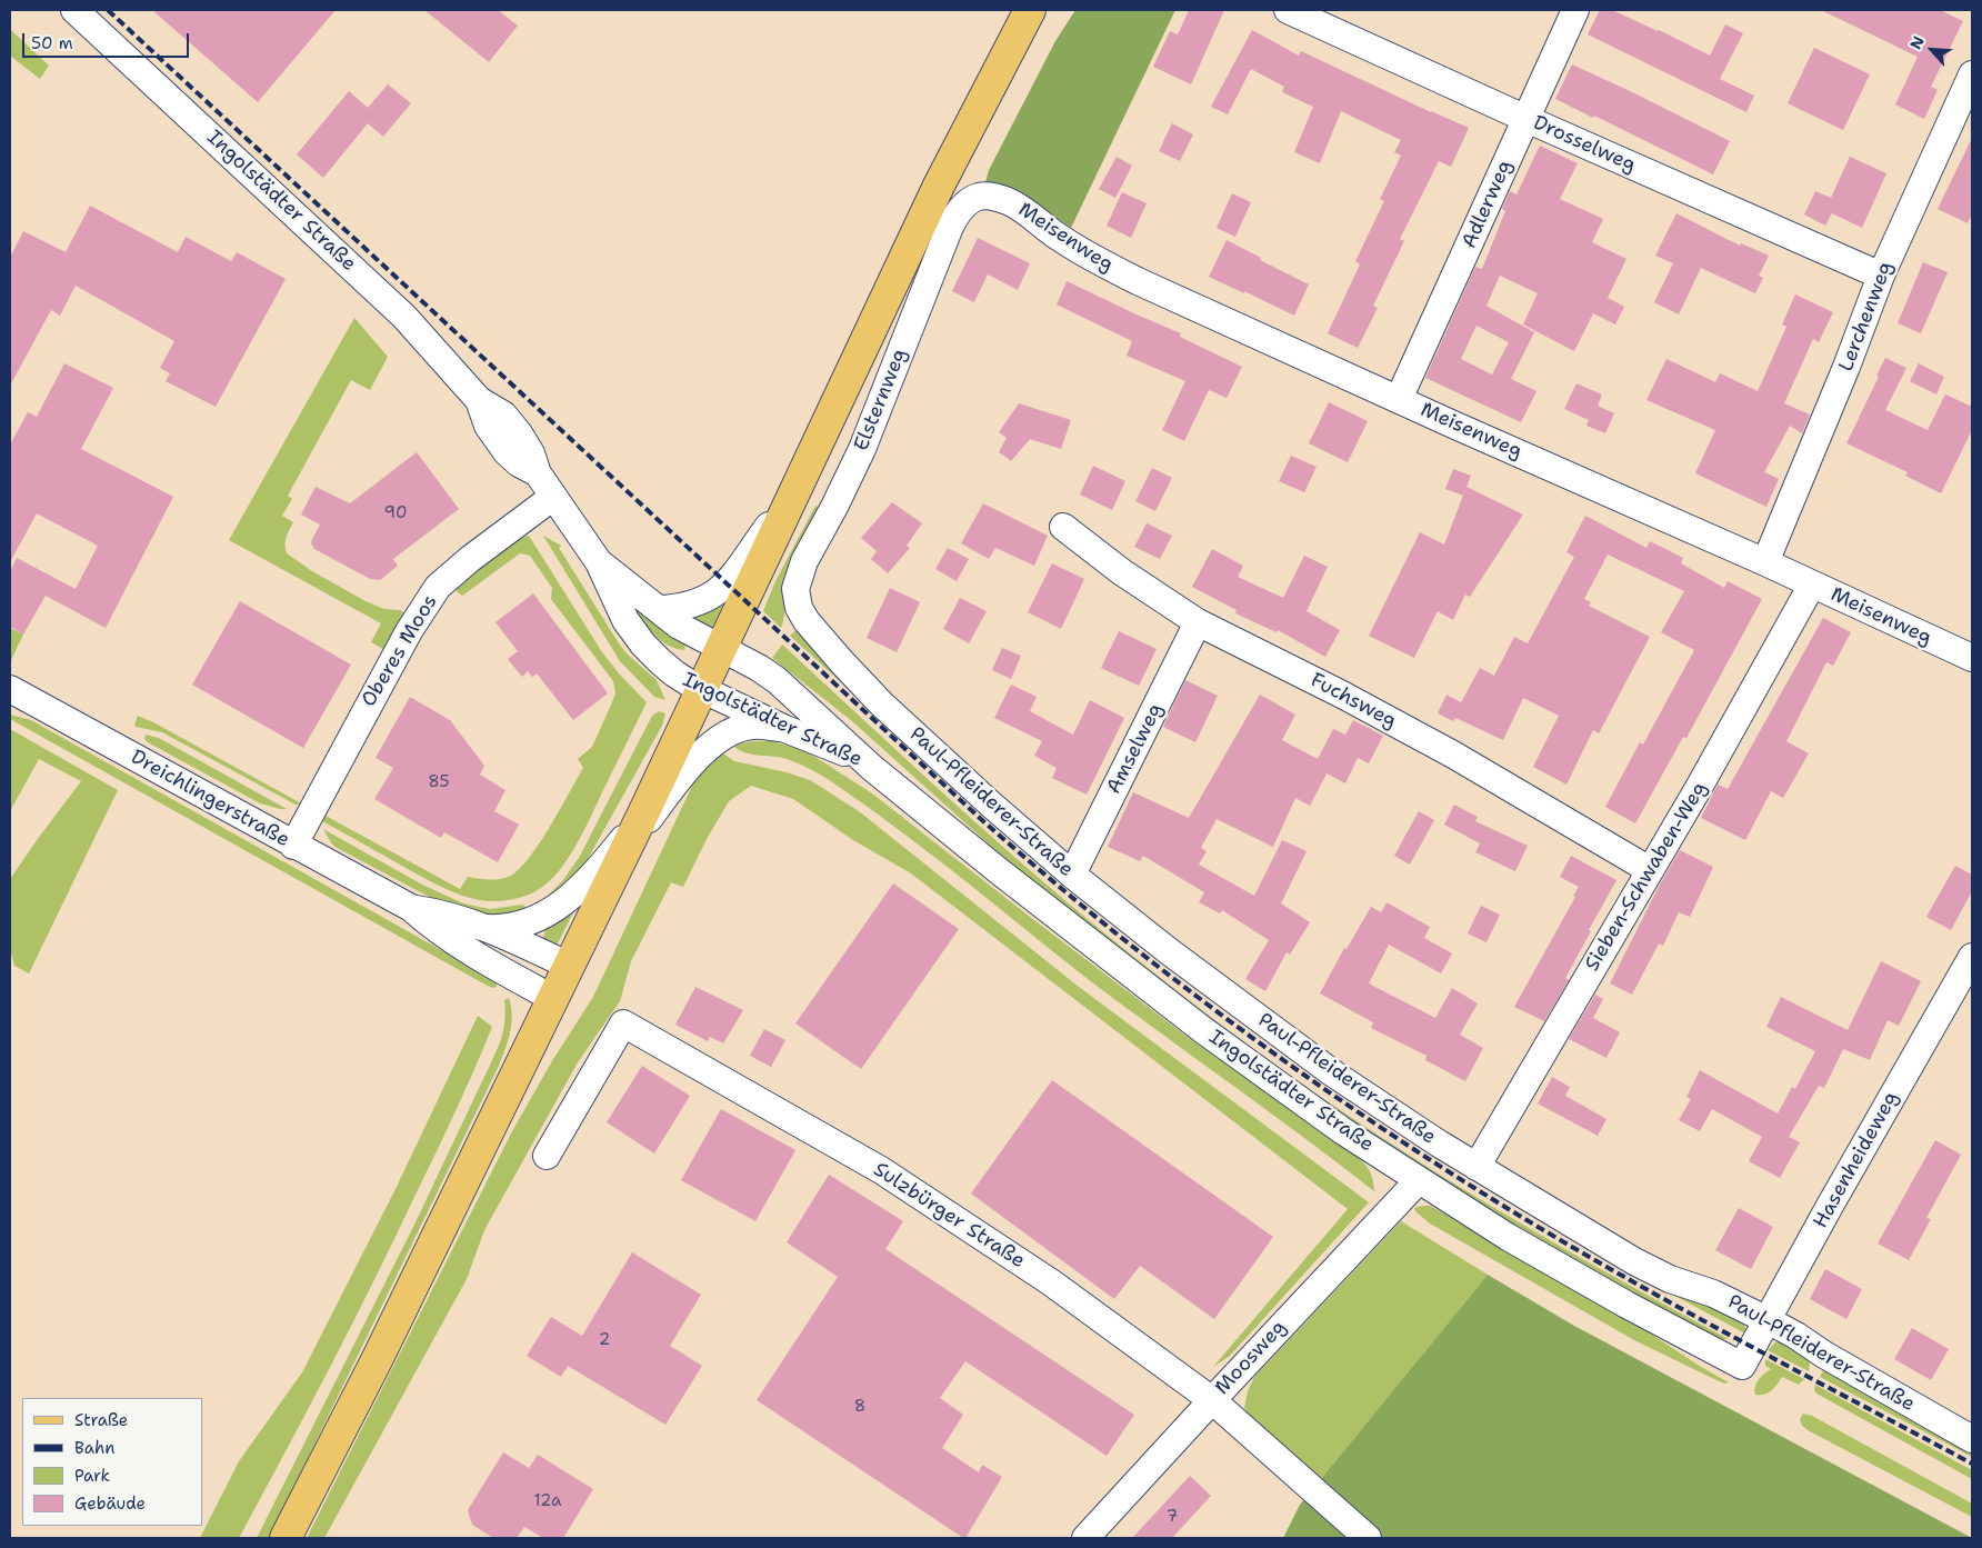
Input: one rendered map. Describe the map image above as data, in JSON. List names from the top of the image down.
{
  "streets": {
    "street": [
      "Drosselweg",
      "Ingolstädter Straße",
      "Adlerweg",
      "Meisenweg",
      "Lerchenweg",
      "Elsternweg",
      "Oberes Moos",
      "Fuchsweg",
      "Amselweg",
      "Dreichlingerstraße",
      "Paul-Pfleiderer-Straße",
      "Sieben-Schwaben-Weg",
      "Hasenheideweg",
      "Sulzbürger Straße",
      "Moosweg"
    ]
  },
  "crossings": [
    ["Drosselweg", "Adlerweg"],
    ["Drosselweg", "Lerchenweg"],
    ["Ingolstädter Straße", "Oberes Moos"],
    ["Ingolstädter Straße", "Hasenheideweg"],
    ["Ingolstädter Straße", "Moosweg"],
    ["Adlerweg", "Meisenweg"],
    ["Meisenweg", "Lerchenweg"],
    ["Meisenweg", "Elsternweg"],
    ["Meisenweg", "Sieben-Schwaben-Weg"],
    ["Elsternweg", "Paul-Pfleiderer-Straße"],
    ["Oberes Moos", "Dreichlingerstraße"],
    ["Fuchsweg", "Amselweg"],
    ["Fuchsweg", "Sieben-Schwaben-Weg"],
    ["Amselweg", "Paul-Pfleiderer-Straße"],
    ["Paul-Pfleiderer-Straße", "Sieben-Schwaben-Weg"],
    ["Paul-Pfleiderer-Straße", "Hasenheideweg"],
    ["Sulzbürger Straße", "Moosweg"]
  ],
  "house_numbers": [
    "90",
    "85",
    "2",
    "8",
    "12a",
    "7"
  ],
  "legend": [
    "Straße",
    "Bahn",
    "Park",
    "Gebäude"
  ],
  "scale_bar": "50 m",
  "north": "top left"
}
